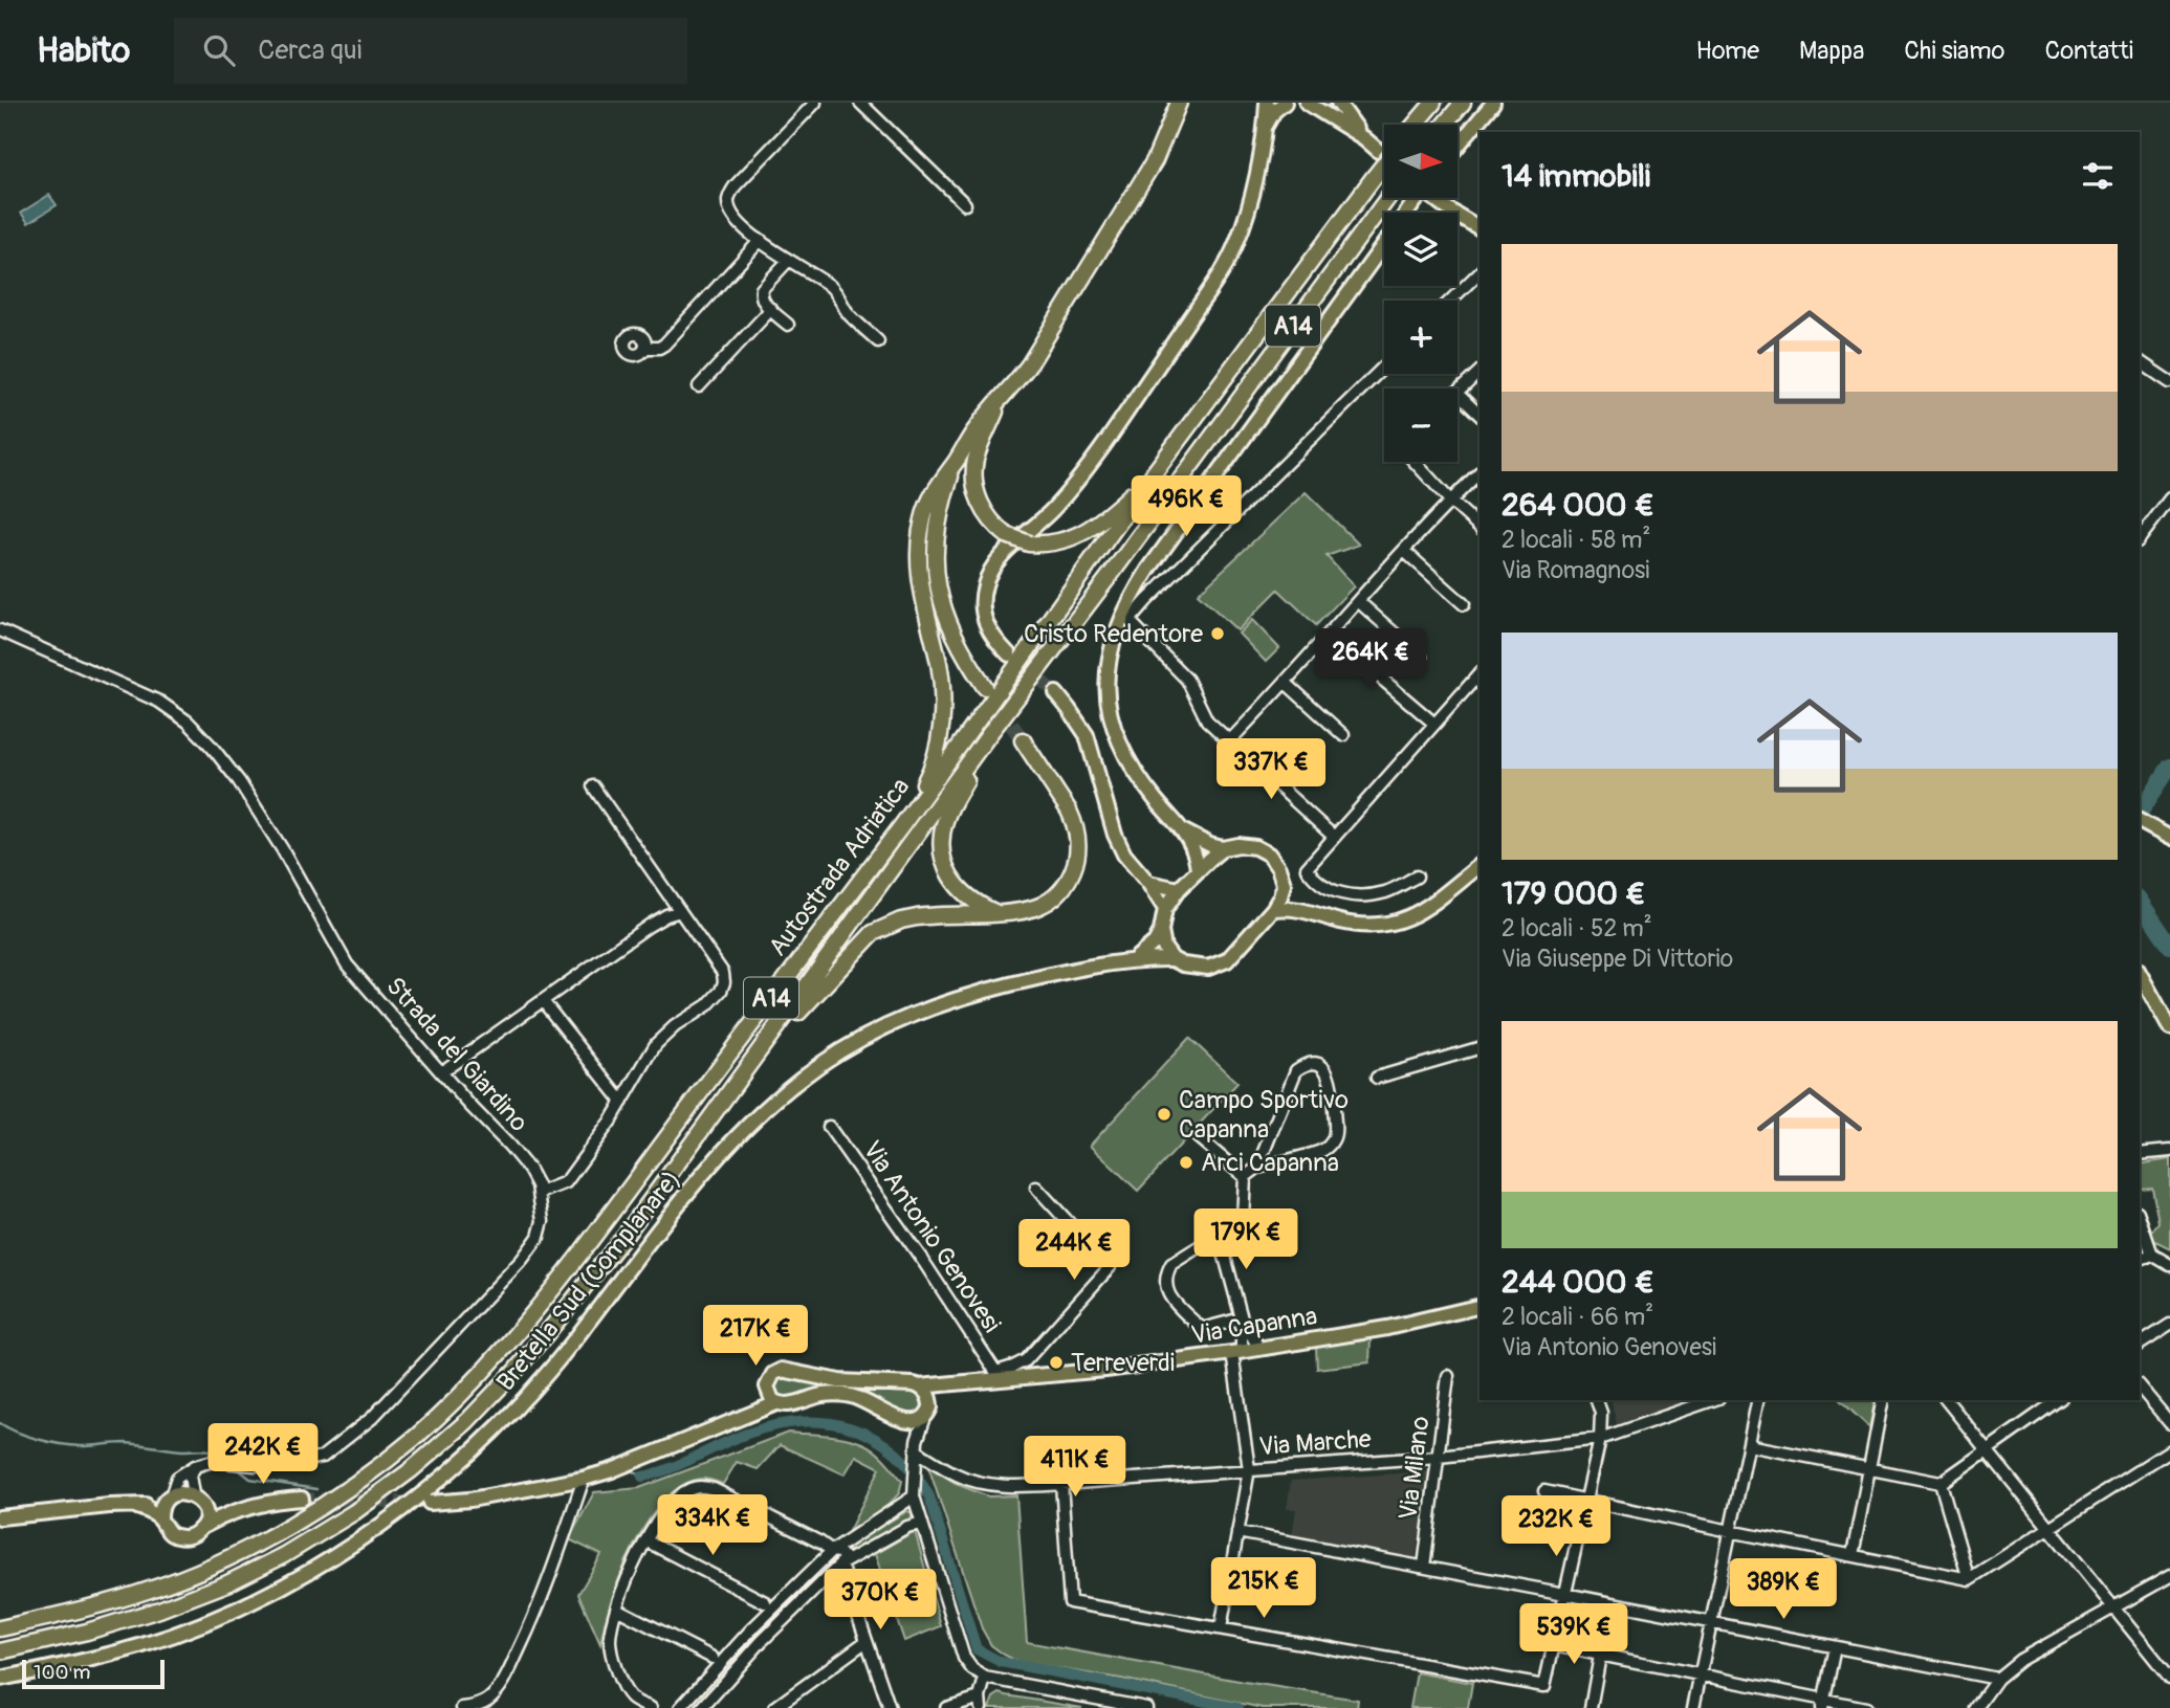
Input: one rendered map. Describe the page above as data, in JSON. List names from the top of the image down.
{
  "streets": {
    "highway": ["A14", "Autostrada Adriatica"],
    "main road": ["Bretella Sud (Complanare)", "Via Capanna"],
    "street": [
      "Strada del Giardino",
      "Via Antonio Genovesi",
      "Via Marche",
      "Via Milano"
    ]
  },
  "crossings": [
    ["Via Antonio Genovesi", "Via Capanna"],
    ["Via Marche", "Via Milano"]
  ],
  "places": [
    "Cristo Redentore",
    "Campo Sportivo Capanna",
    "Arci Capanna",
    "Terreverdi"
  ],
  "scale_bar": "100 m",
  "north": "right",
  "page": {
    "header": "Habito",
    "search": "Cerca qui",
    "nav": [
      "Home",
      "Mappa",
      "Chi siamo",
      "Contatti"
    ],
    "map_buttons": ["+", "−"],
    "heading": "14 immobili",
    "list": [
      {
        "name": "264 000 €",
        "note": "2 locali · 58 m² · Via Romagnosi"
      },
      {
        "name": "179 000 €",
        "note": "2 locali · 52 m² · Via Giuseppe Di Vittorio"
      },
      {
        "name": "244 000 €",
        "note": "2 locali · 66 m² · Via Antonio Genovesi"
      }
    ],
    "price": [
      "496K €",
      "264K €",
      "337K €",
      "179K €",
      "244K €",
      "217K €",
      "242K €",
      "411K €",
      "334K €",
      "232K €",
      "215K €",
      "389K €",
      "370K €",
      "539K €"
    ],
    "scale": "100 m"
  }
}
